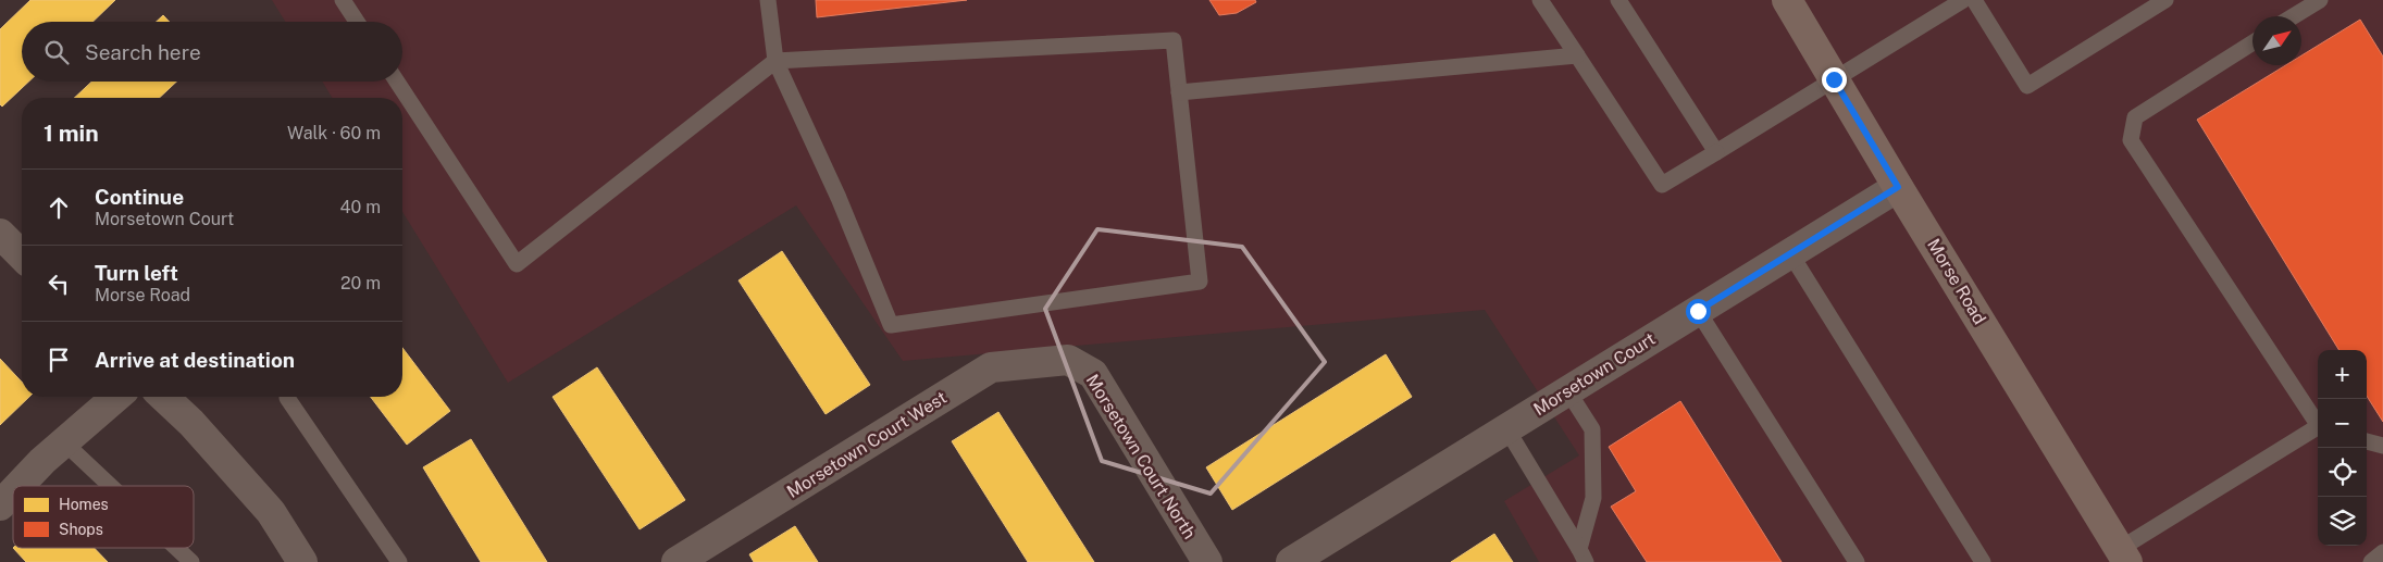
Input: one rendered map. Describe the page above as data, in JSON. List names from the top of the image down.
{
  "streets": {
    "main road": ["Morse Road"],
    "street": ["Morsetown Court", "Morsetown Court West", "Morsetown Court North"]
  },
  "crossings": [
    ["Morse Road", "Morsetown Court"],
    ["Morsetown Court West", "Morsetown Court North"]
  ],
  "legend": ["Homes", "Shops"],
  "north": "top right",
  "page": {
    "search": "Search here",
    "heading": ["1 min", "Walk · 60 m"],
    "list": [
      ["Continue", "Morsetown Court", "40 m"],
      ["Turn left", "Morse Road", "20 m"],
      "Arrive at destination"
    ],
    "map_buttons": ["+", "−"]
  }
}
